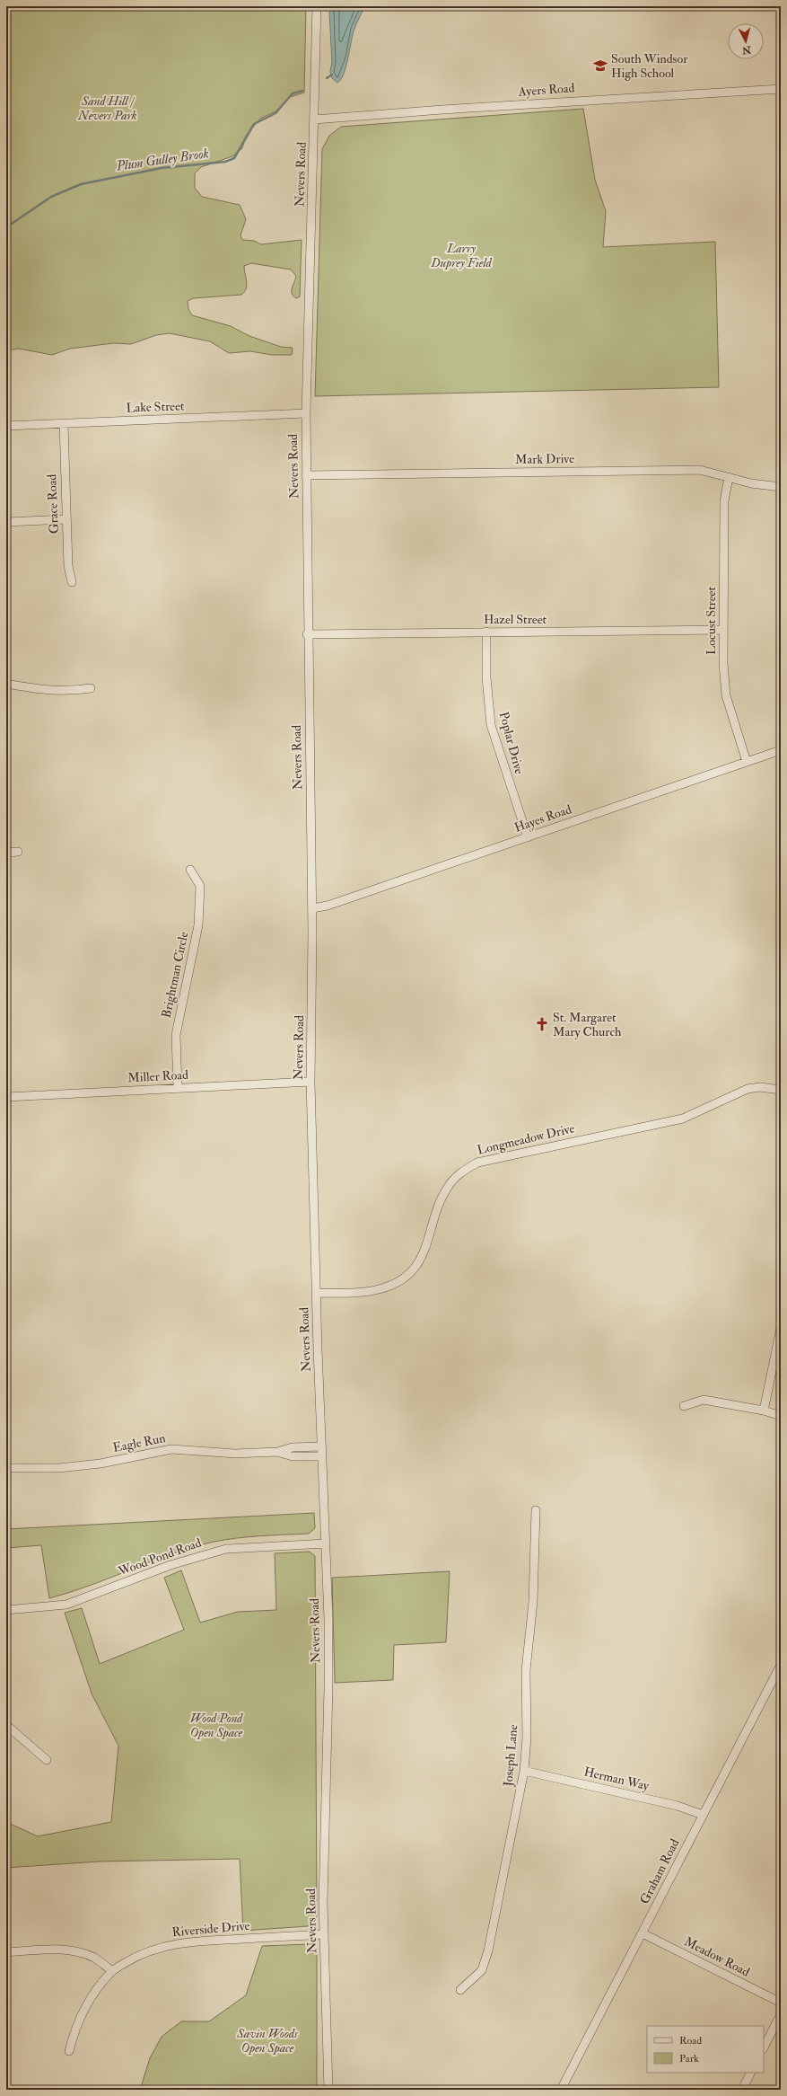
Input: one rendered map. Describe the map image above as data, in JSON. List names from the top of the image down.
{
  "streets": {
    "street": [
      "Ayers Road",
      "Nevers Road",
      "Lake Street",
      "Mark Drive",
      "Grace Road",
      "Hazel Street",
      "Locust Street",
      "Poplar Drive",
      "Hayes Road",
      "Brightman Circle",
      "Miller Road",
      "Longmeadow Drive",
      "Eagle Run",
      "Wood Pond Road",
      "Joseph Lane",
      "Herman Way",
      "Graham Road",
      "Riverside Drive",
      "Meadow Road"
    ]
  },
  "crossings": [
    ["Ayers Road", "Nevers Road"],
    ["Nevers Road", "Lake Street"],
    ["Nevers Road", "Mark Drive"],
    ["Nevers Road", "Hazel Street"],
    ["Nevers Road", "Hayes Road"],
    ["Nevers Road", "Miller Road"],
    ["Nevers Road", "Longmeadow Drive"],
    ["Nevers Road", "Eagle Run"],
    ["Nevers Road", "Wood Pond Road"],
    ["Nevers Road", "Riverside Drive"],
    ["Lake Street", "Grace Road"],
    ["Mark Drive", "Locust Street"],
    ["Hazel Street", "Locust Street"],
    ["Hazel Street", "Poplar Drive"],
    ["Locust Street", "Hayes Road"],
    ["Poplar Drive", "Hayes Road"],
    ["Brightman Circle", "Miller Road"],
    ["Joseph Lane", "Herman Way"],
    ["Herman Way", "Graham Road"],
    ["Graham Road", "Meadow Road"]
  ],
  "water": ["Plum Gulley Brook"],
  "parks": [
    "Sand Hill / Nevers Park",
    "Larry Duprey Field",
    "Wood Pond Open Space",
    "Savin Woods Open Space"
  ],
  "places": {
    "school or university": ["South Windsor High School"],
    "church": ["St. Margaret Mary Church"]
  },
  "legend": ["Road", "Park"],
  "north": "bottom"
}
